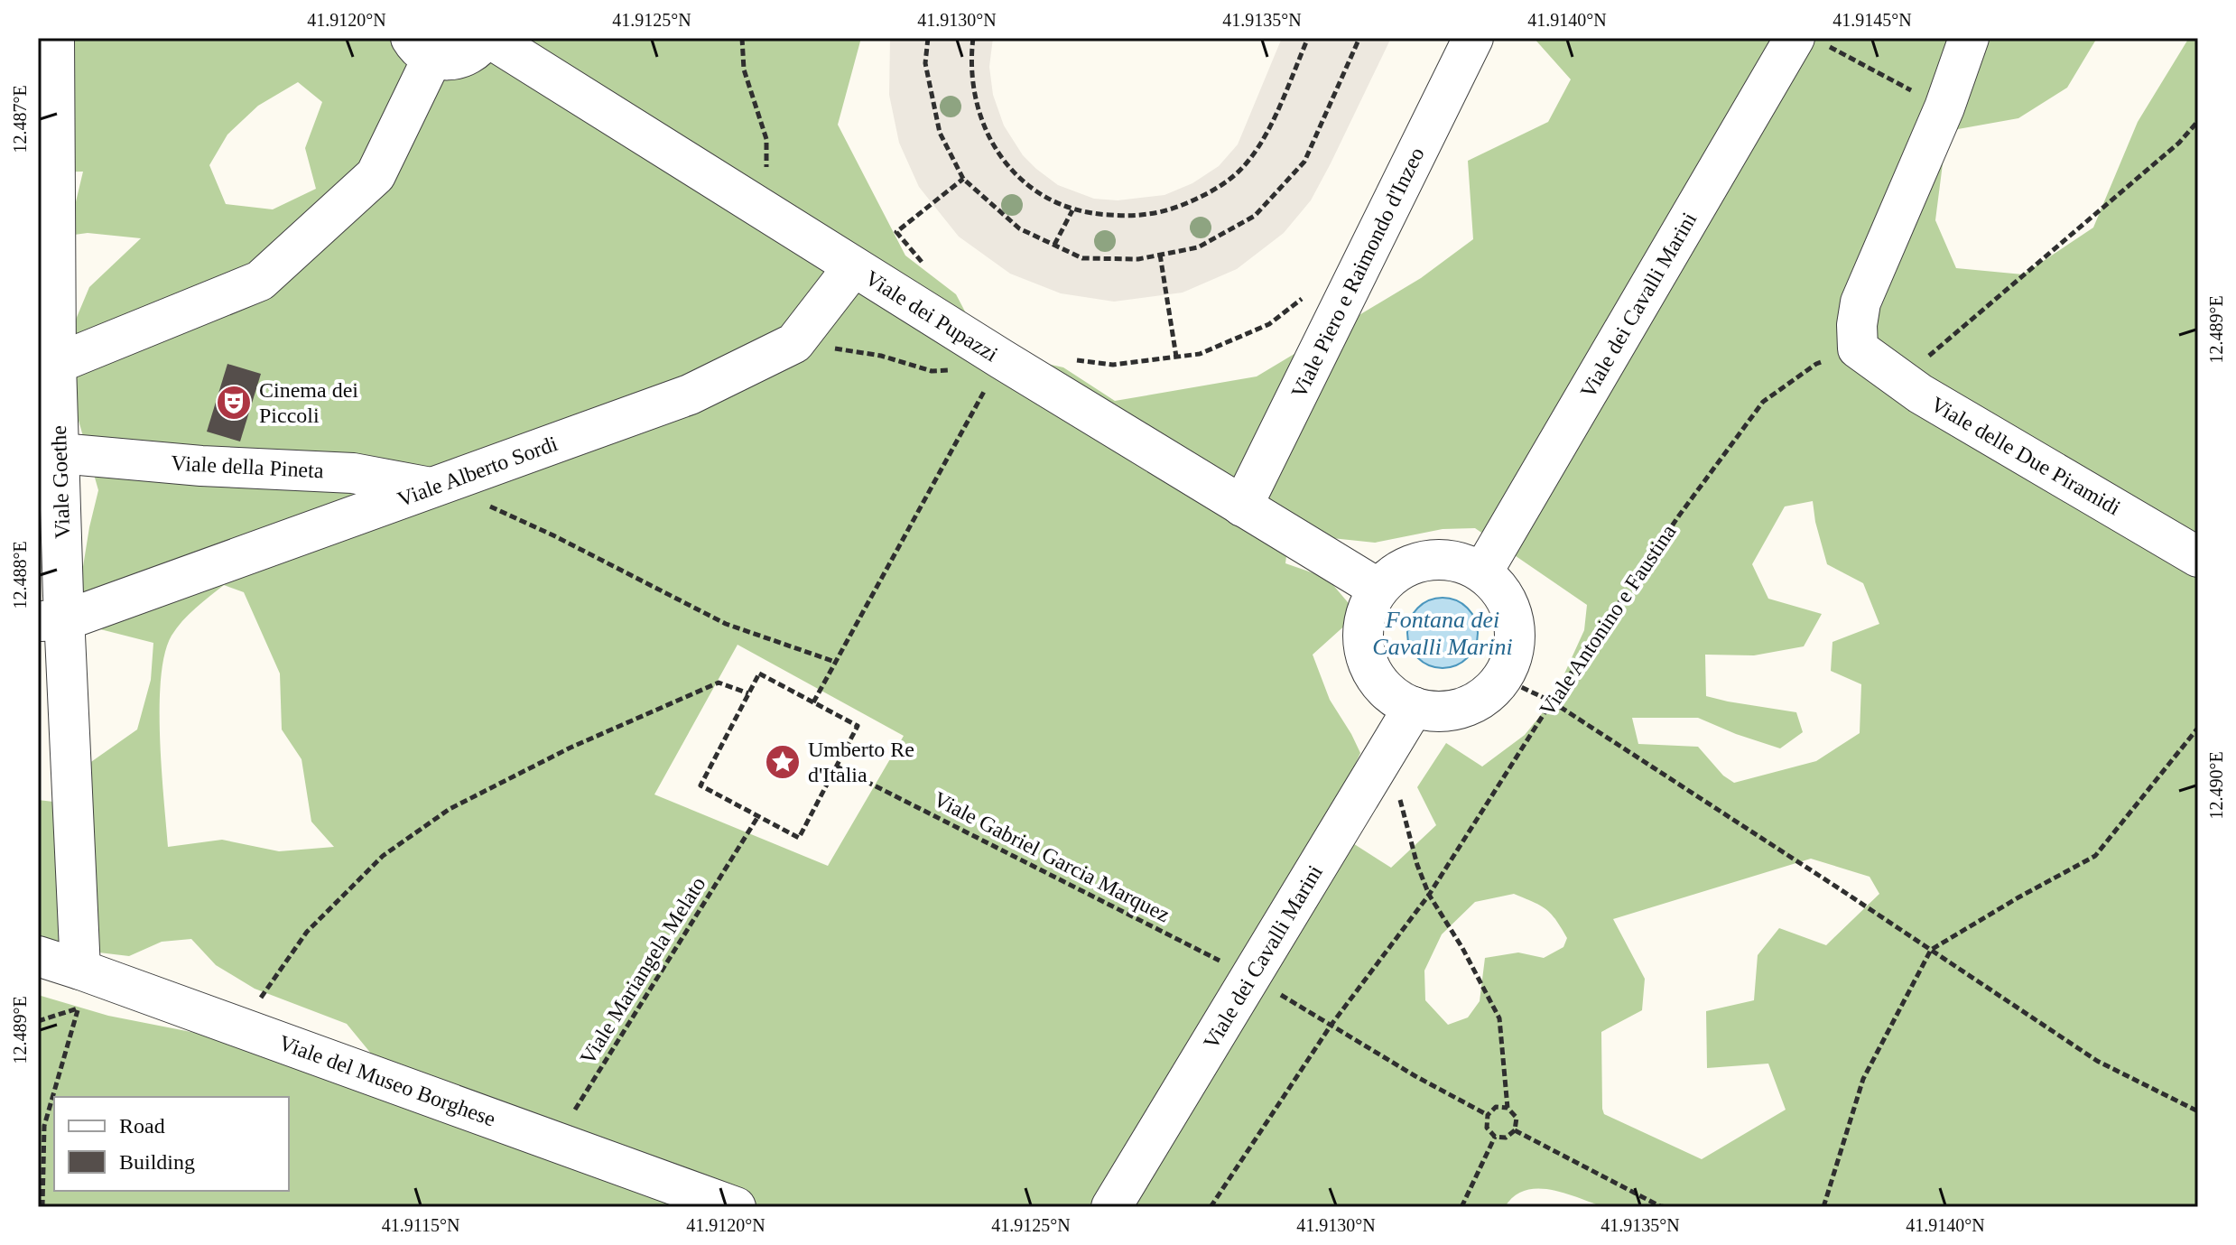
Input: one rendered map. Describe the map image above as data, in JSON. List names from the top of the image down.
{
  "streets": {
    "street": [
      "Viale Piero e Raimondo d'Inzeo",
      "Viale dei Cavalli Marini",
      "Viale dei Pupazzi",
      "Viale delle Due Piramidi",
      "Viale della Pineta",
      "Viale Alberto Sordi",
      "Viale Goethe",
      "Viale del Museo Borghese"
    ],
    "path": ["Viale Antonino e Faustina", "Viale Gabriel Garcia Marquez", "Viale Mariangela Melato"]
  },
  "crossings": [
    ["Viale Piero e Raimondo d'Inzeo", "Viale dei Pupazzi"],
    ["Viale dei Cavalli Marini", "Viale dei Pupazzi"],
    ["Viale dei Cavalli Marini", "Viale Gabriel Garcia Marquez"],
    ["Viale dei Pupazzi", "Viale Alberto Sordi"],
    ["Viale delle Due Piramidi", "Viale Antonino e Faustina"],
    ["Viale della Pineta", "Viale Alberto Sordi"],
    ["Viale della Pineta", "Viale Goethe"],
    ["Viale Alberto Sordi", "Viale Goethe"],
    ["Viale Goethe", "Viale del Museo Borghese"],
    ["Viale Antonino e Faustina", "Viale Gabriel Garcia Marquez"],
    ["Viale Mariangela Melato", "Viale del Museo Borghese"]
  ],
  "water": ["Fontana dei Cavalli Marini"],
  "places": {
    "theatre": ["Cinema dei Piccoli"],
    "place": ["Umberto Re d'Italia"]
  },
  "legend": ["Road", "Building"],
  "coordinates": [
    "41.9120°N",
    "41.9125°N",
    "41.9130°N",
    "41.9135°N",
    "41.9140°N",
    "41.9145°N",
    "12.487°E",
    "12.489°E",
    "12.488°E",
    "12.490°E",
    "41.9115°N"
  ]
}
